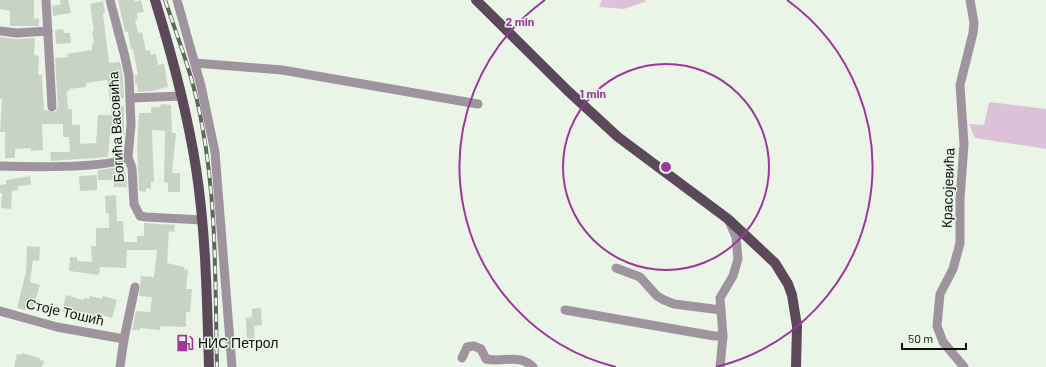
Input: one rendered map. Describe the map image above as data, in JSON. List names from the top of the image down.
{
  "streets": {
    "street": ["Богића Васовића", "Красојевића", "Стоје Тошић"]
  },
  "places": {
    "fuel station": ["НИС Петрол"]
  },
  "scale_bar": "50 m",
  "rings": ["2 min", "1 min"]
}
